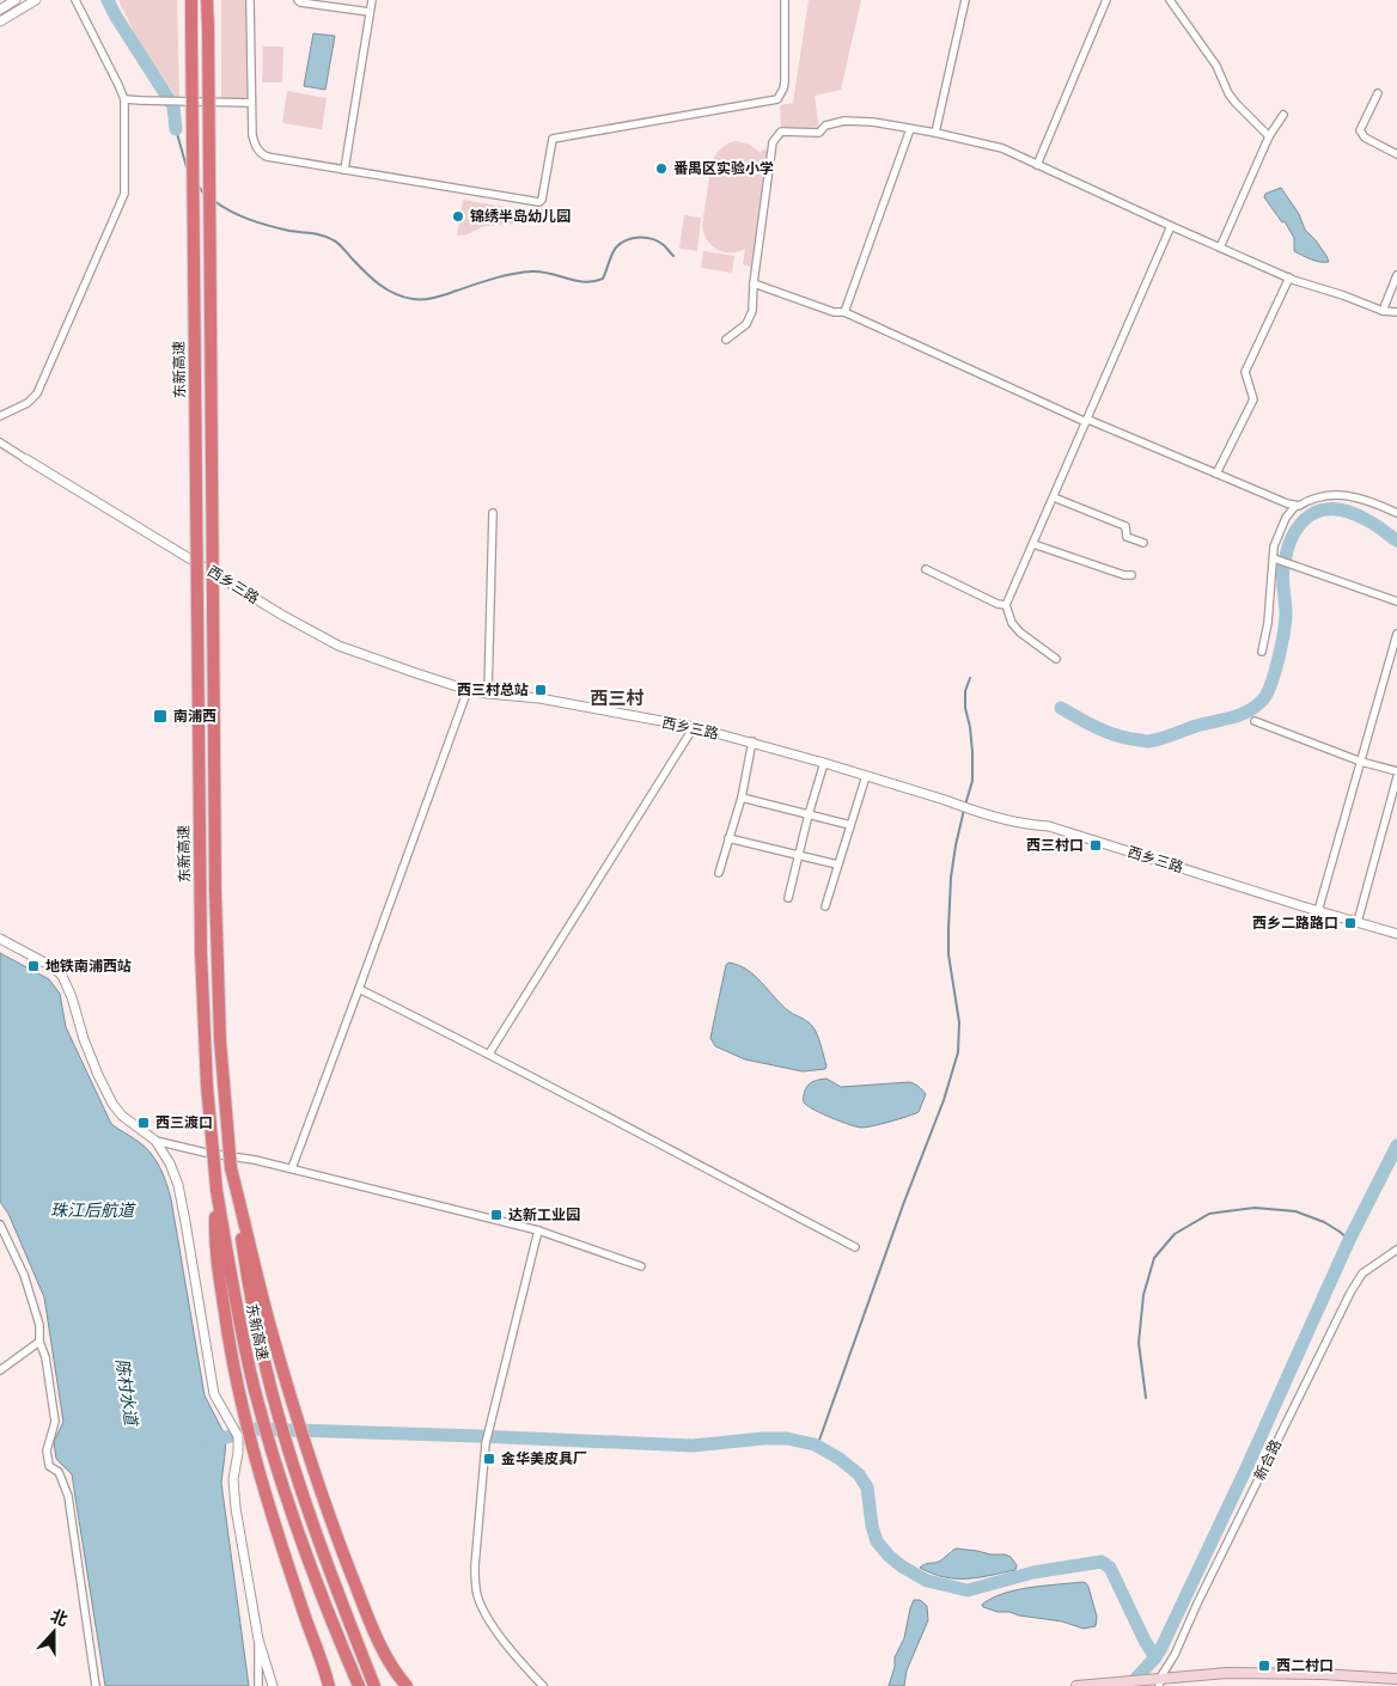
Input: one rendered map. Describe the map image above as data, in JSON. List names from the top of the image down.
{
  "streets": {
    "highway": ["东新高速"],
    "street": ["西乡三路", "新合路"]
  },
  "districts": ["西三村"],
  "water": ["珠江后航道", "陈村水道"],
  "places": {
    "other": ["番禺区实验小学", "锦绣半岛幼儿园"],
    "transit": [
      "西三村总站",
      "南浦西",
      "西三村口",
      "西乡二路路口",
      "地铁南浦西站",
      "西三渡口",
      "达新工业园",
      "金华美皮具厂",
      "西二村口"
    ]
  },
  "north": "top"
}
